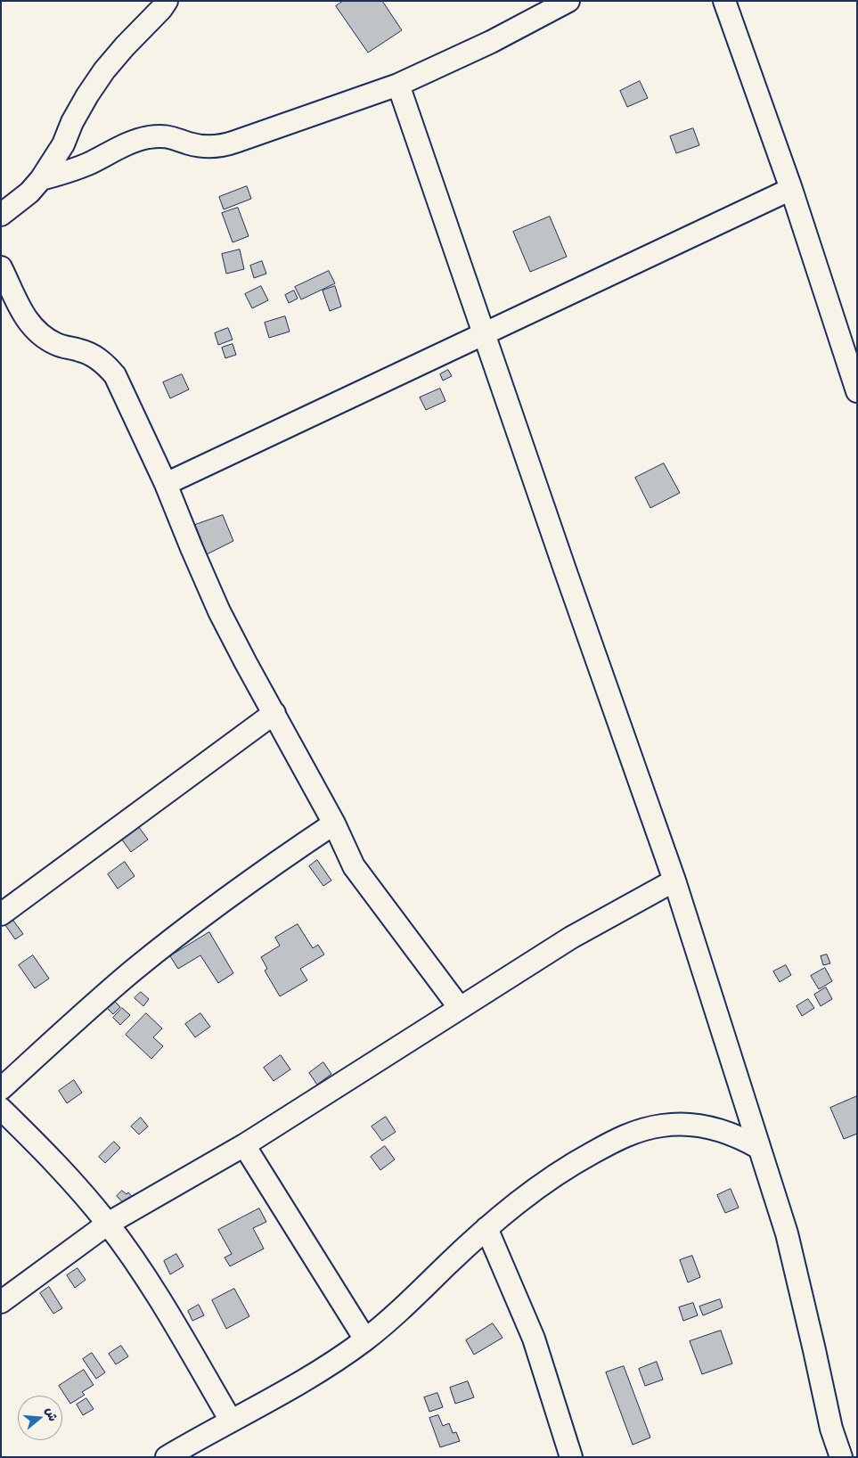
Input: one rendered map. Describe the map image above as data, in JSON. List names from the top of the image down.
{
  "north": "right"
}
